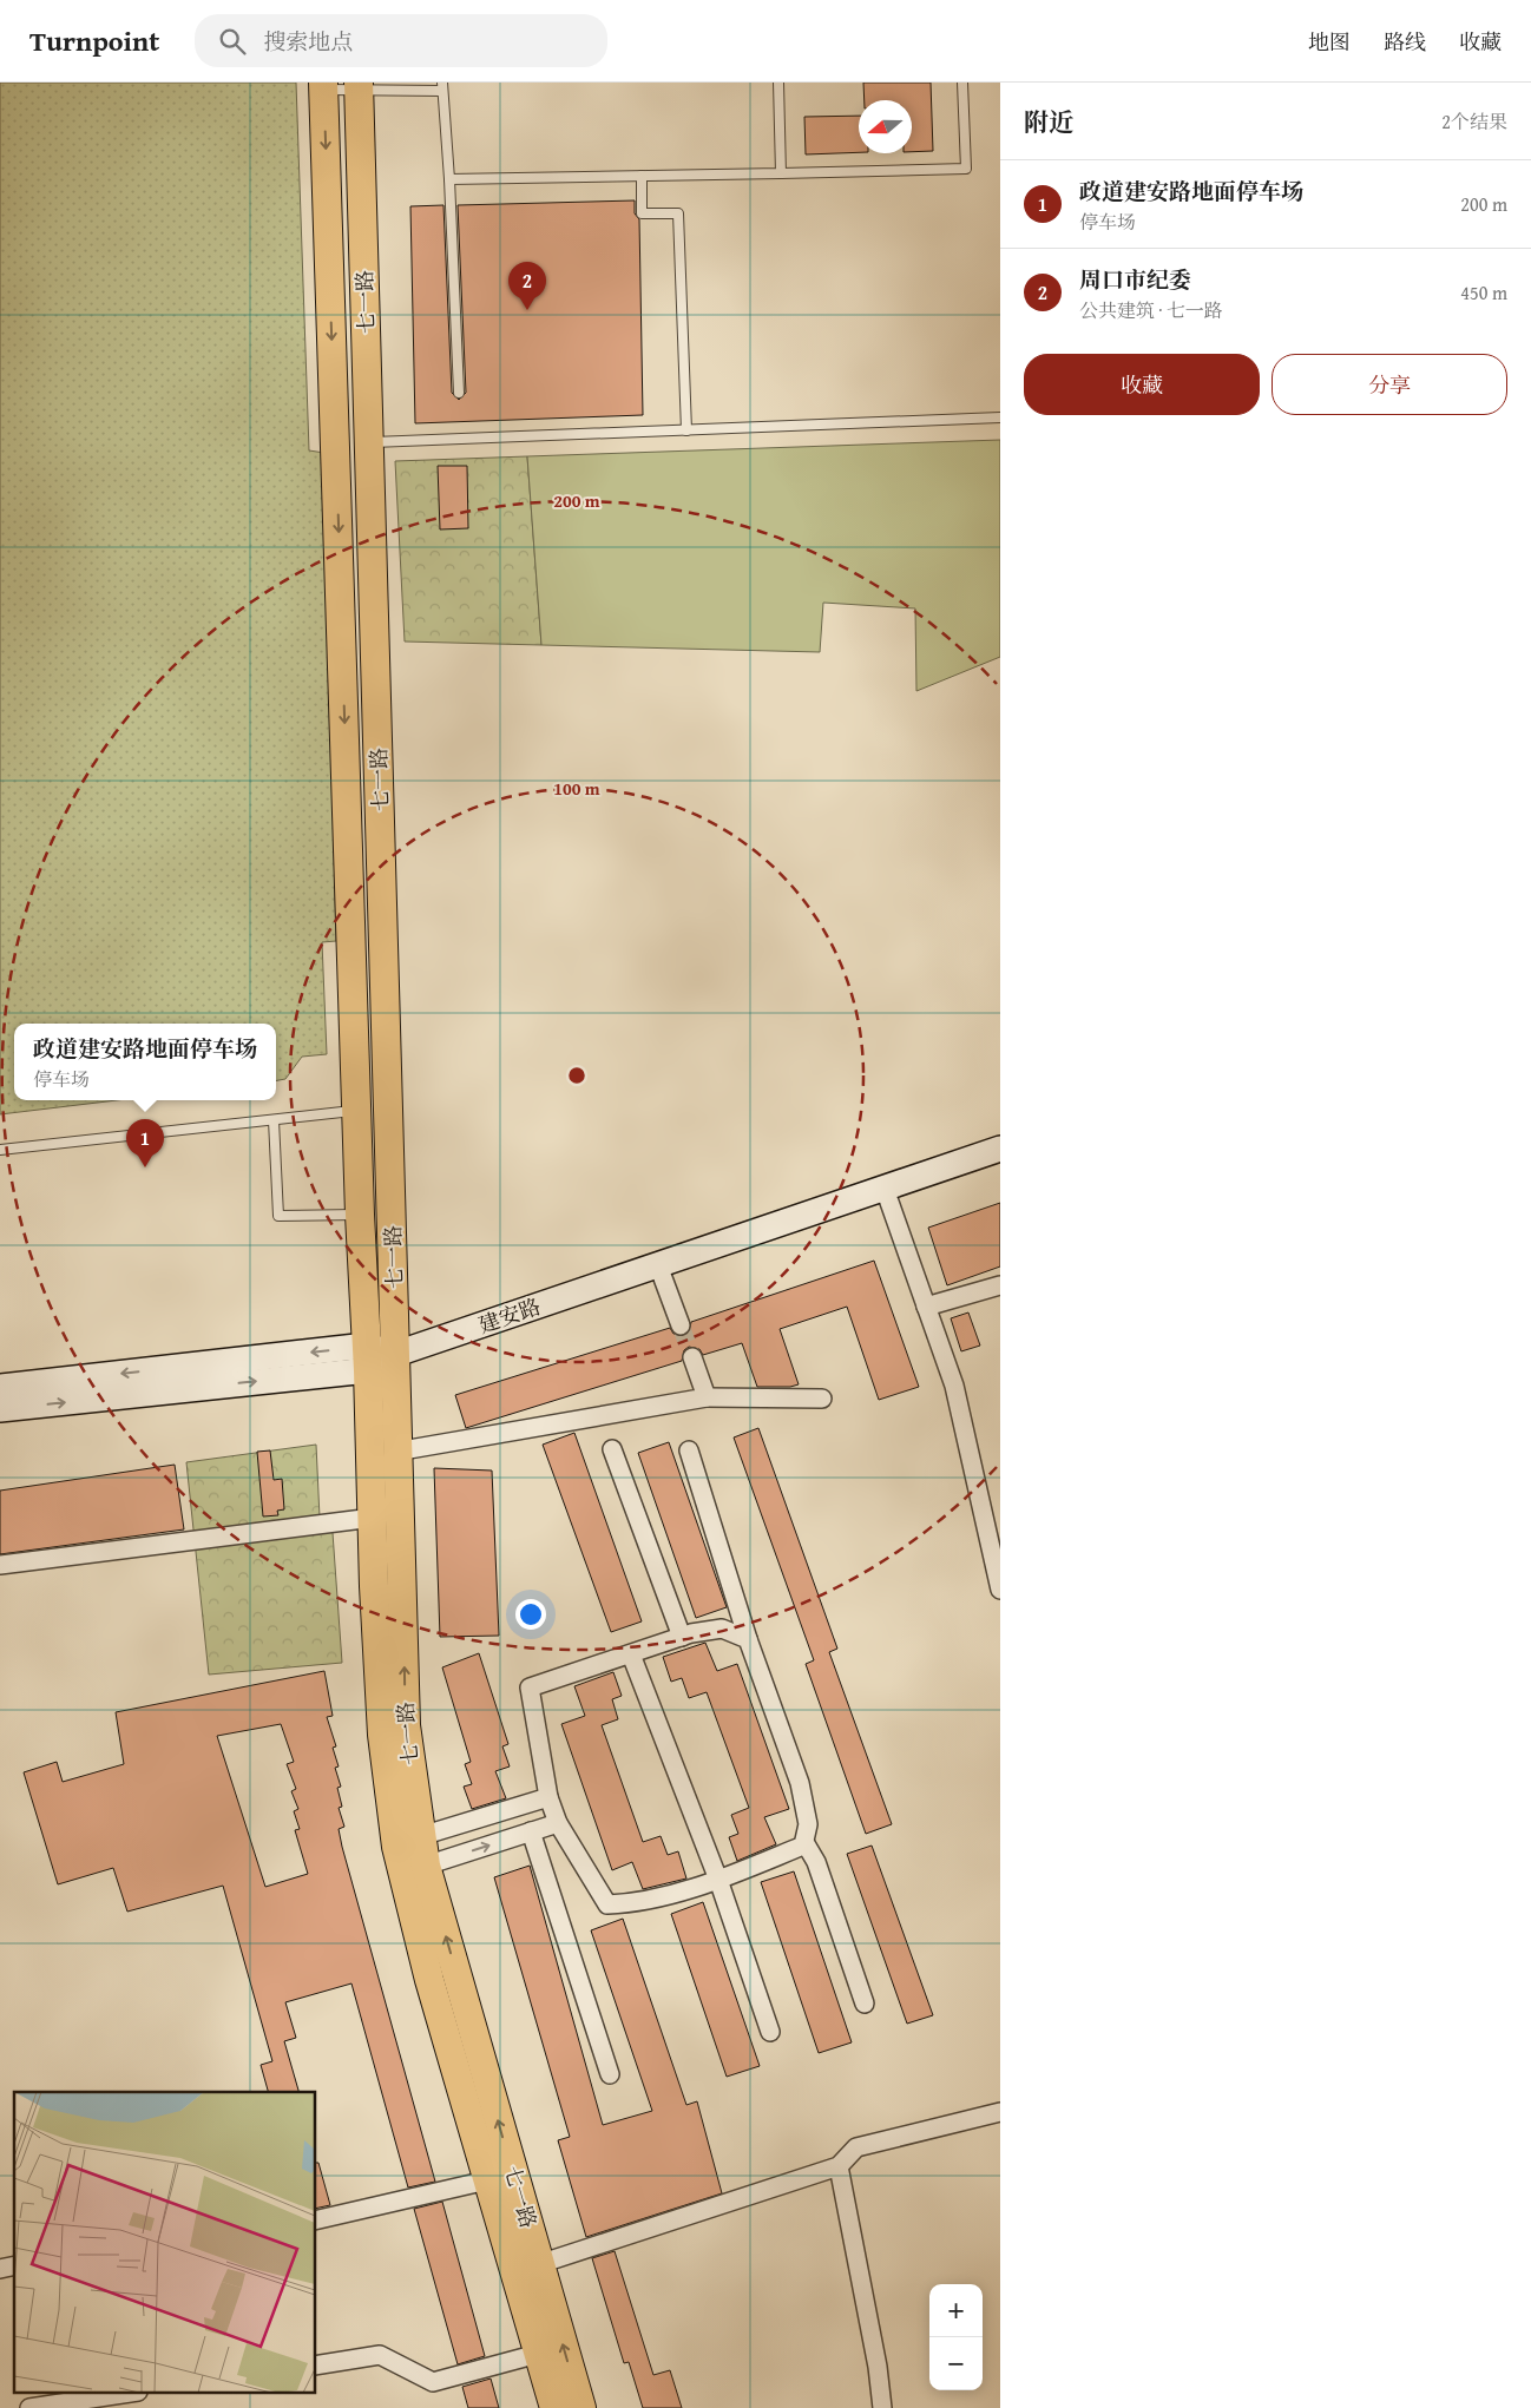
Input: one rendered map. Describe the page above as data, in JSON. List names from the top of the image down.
{
  "streets": {
    "main road": ["七一路"],
    "street": ["建安路"]
  },
  "crossings": [
    ["七一路", "建安路"]
  ],
  "north": "left",
  "page": {
    "header": "Turnpoint",
    "search": "搜索地点",
    "nav": ["地图", "路线", "收藏"],
    "heading": ["附近", "2个结果"],
    "list": [
      {
        "mark": "1",
        "name": "政道建安路地面停车场",
        "note": "停车场",
        "value": "200 m"
      },
      {
        "mark": "2",
        "name": "周口市纪委",
        "note": "公共建筑 · 七一路",
        "value": "450 m"
      }
    ],
    "pins": ["2", "1"],
    "buttons": ["收藏", "分享"],
    "popup": ["政道建安路地面停车场", "停车场"],
    "map_buttons": ["+", "−"]
  },
  "rings": ["200 m", "100 m"]
}
